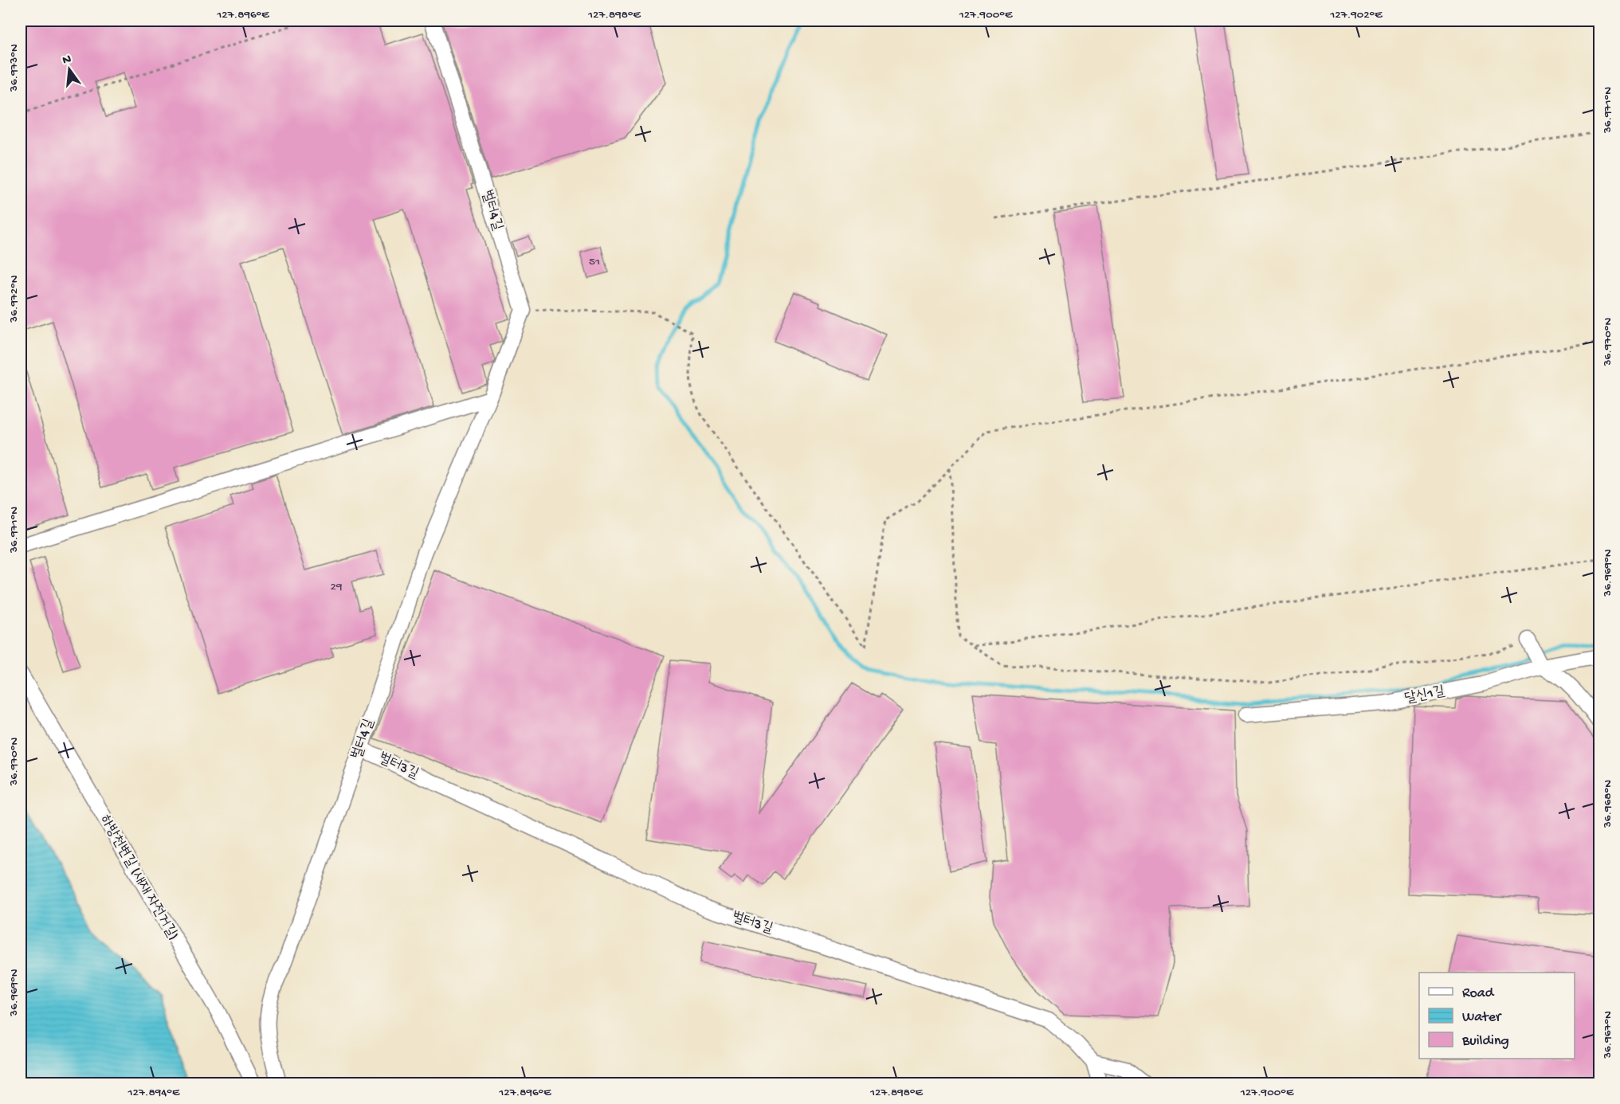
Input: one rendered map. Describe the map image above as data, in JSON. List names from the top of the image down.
{
  "streets": {
    "street": [
      "벌터4길",
      "달신1길",
      "벌터3길",
      "하방천변길 (새재 자전거길)"
    ]
  },
  "crossings": [
    ["벌터4길", "벌터3길"]
  ],
  "house_numbers": ["51", "29"],
  "legend": ["Road", "Water", "Building"],
  "north": "top",
  "coordinates": [
    "127.896°E",
    "127.898°E",
    "127.900°E",
    "127.902°E",
    "36.973°N",
    "36.971°N",
    "36.972°N",
    "36.970°N",
    "36.969°N",
    "36.968°N",
    "36.967°N",
    "127.894°E"
  ]
}
